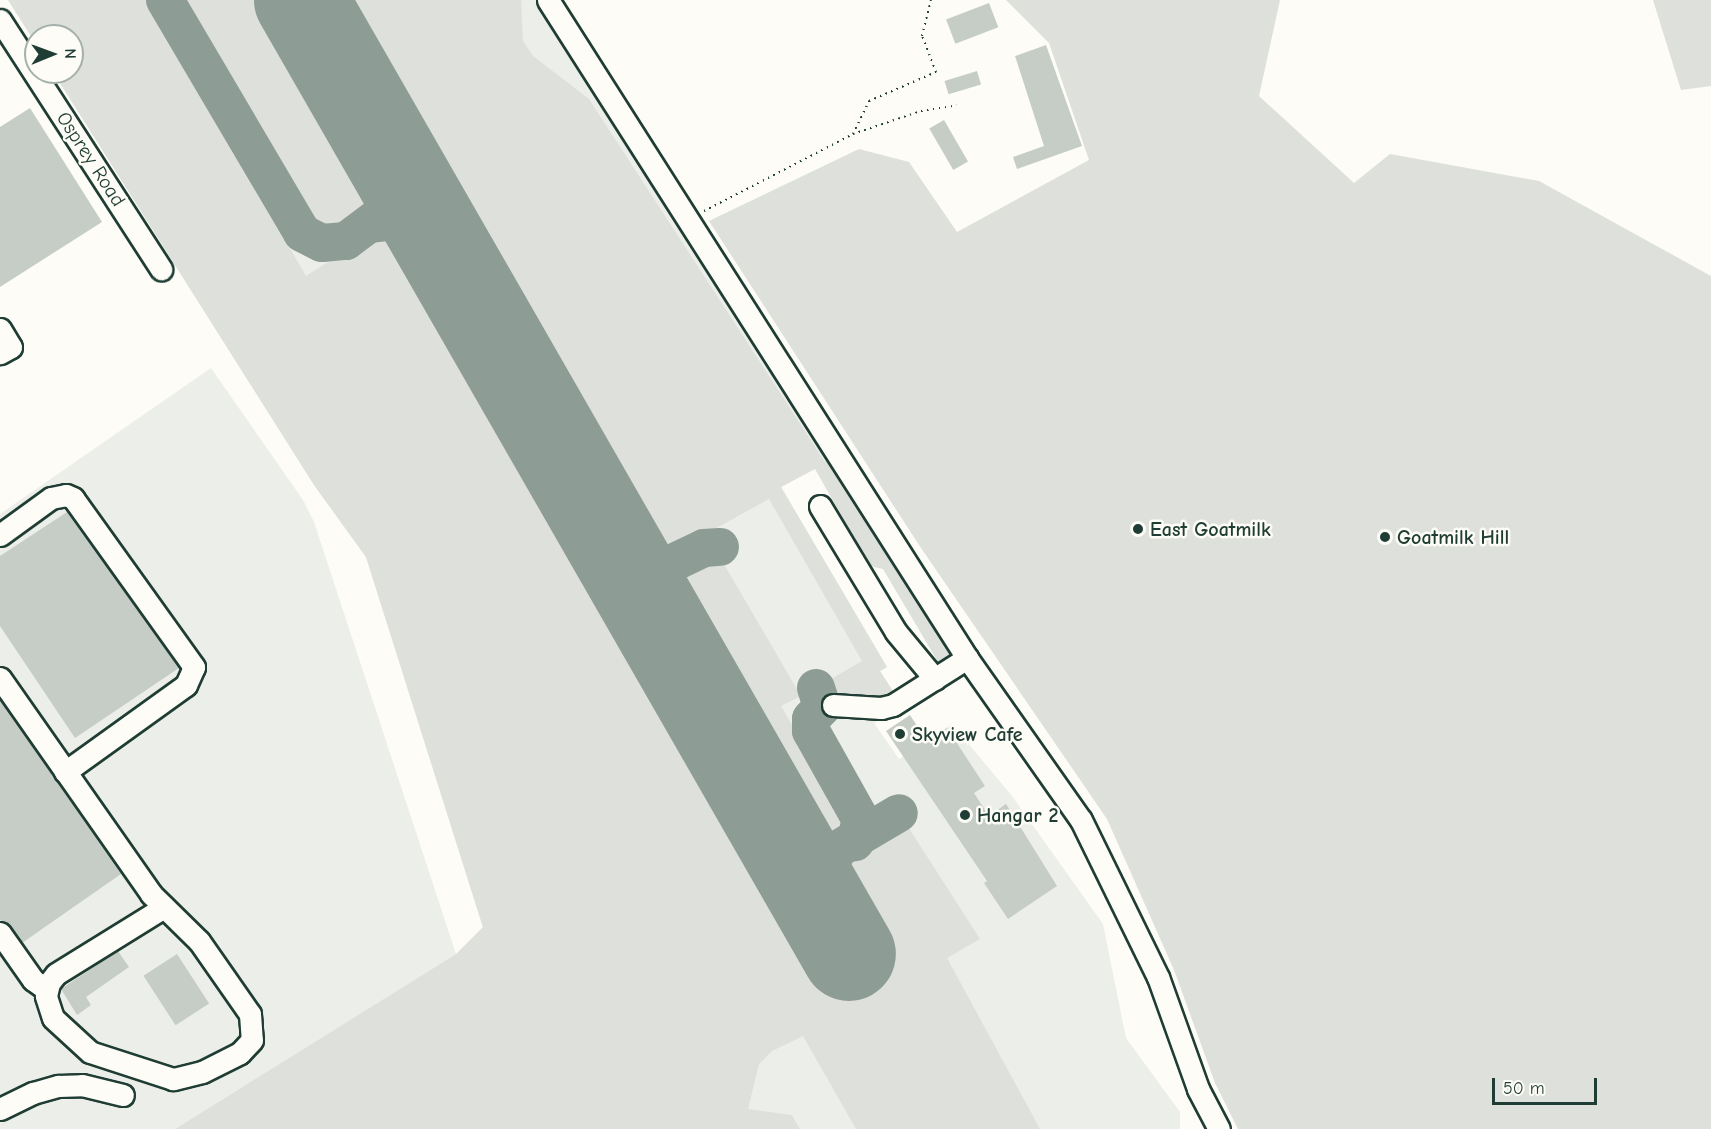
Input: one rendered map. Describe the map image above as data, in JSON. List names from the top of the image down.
{
  "streets": {
    "street": ["Osprey Road"]
  },
  "places": [
    "East Goatmilk",
    "Goatmilk Hill",
    "Skyview Cafe",
    "Hangar 2"
  ],
  "scale_bar": "50 m",
  "north": "right"
}
